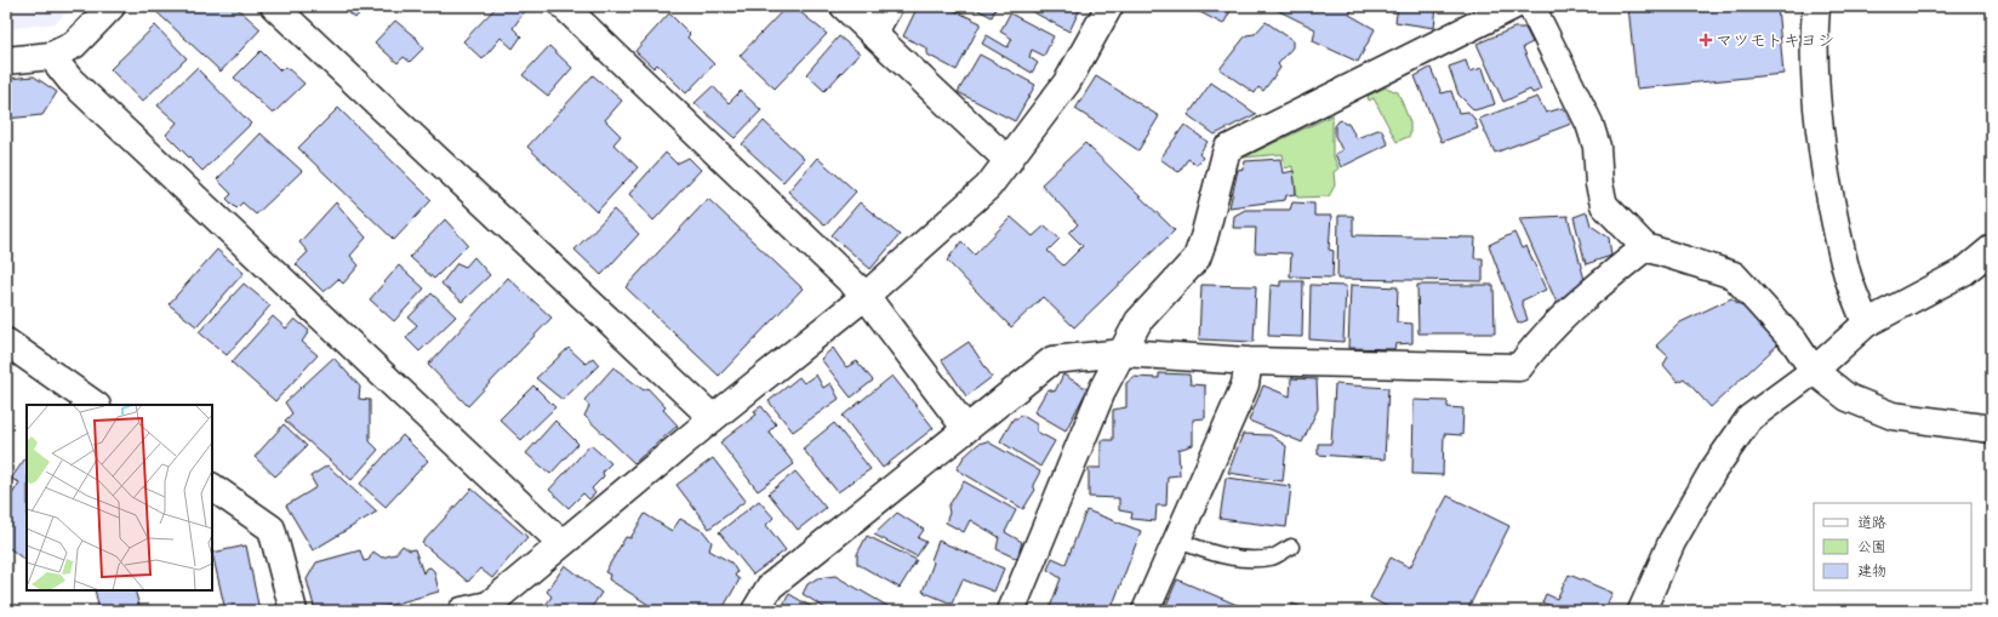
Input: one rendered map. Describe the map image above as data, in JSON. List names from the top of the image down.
{
  "places": {
    "health": ["マツモトキヨシ"]
  },
  "legend": ["道路", "公園", "建物"]
}
